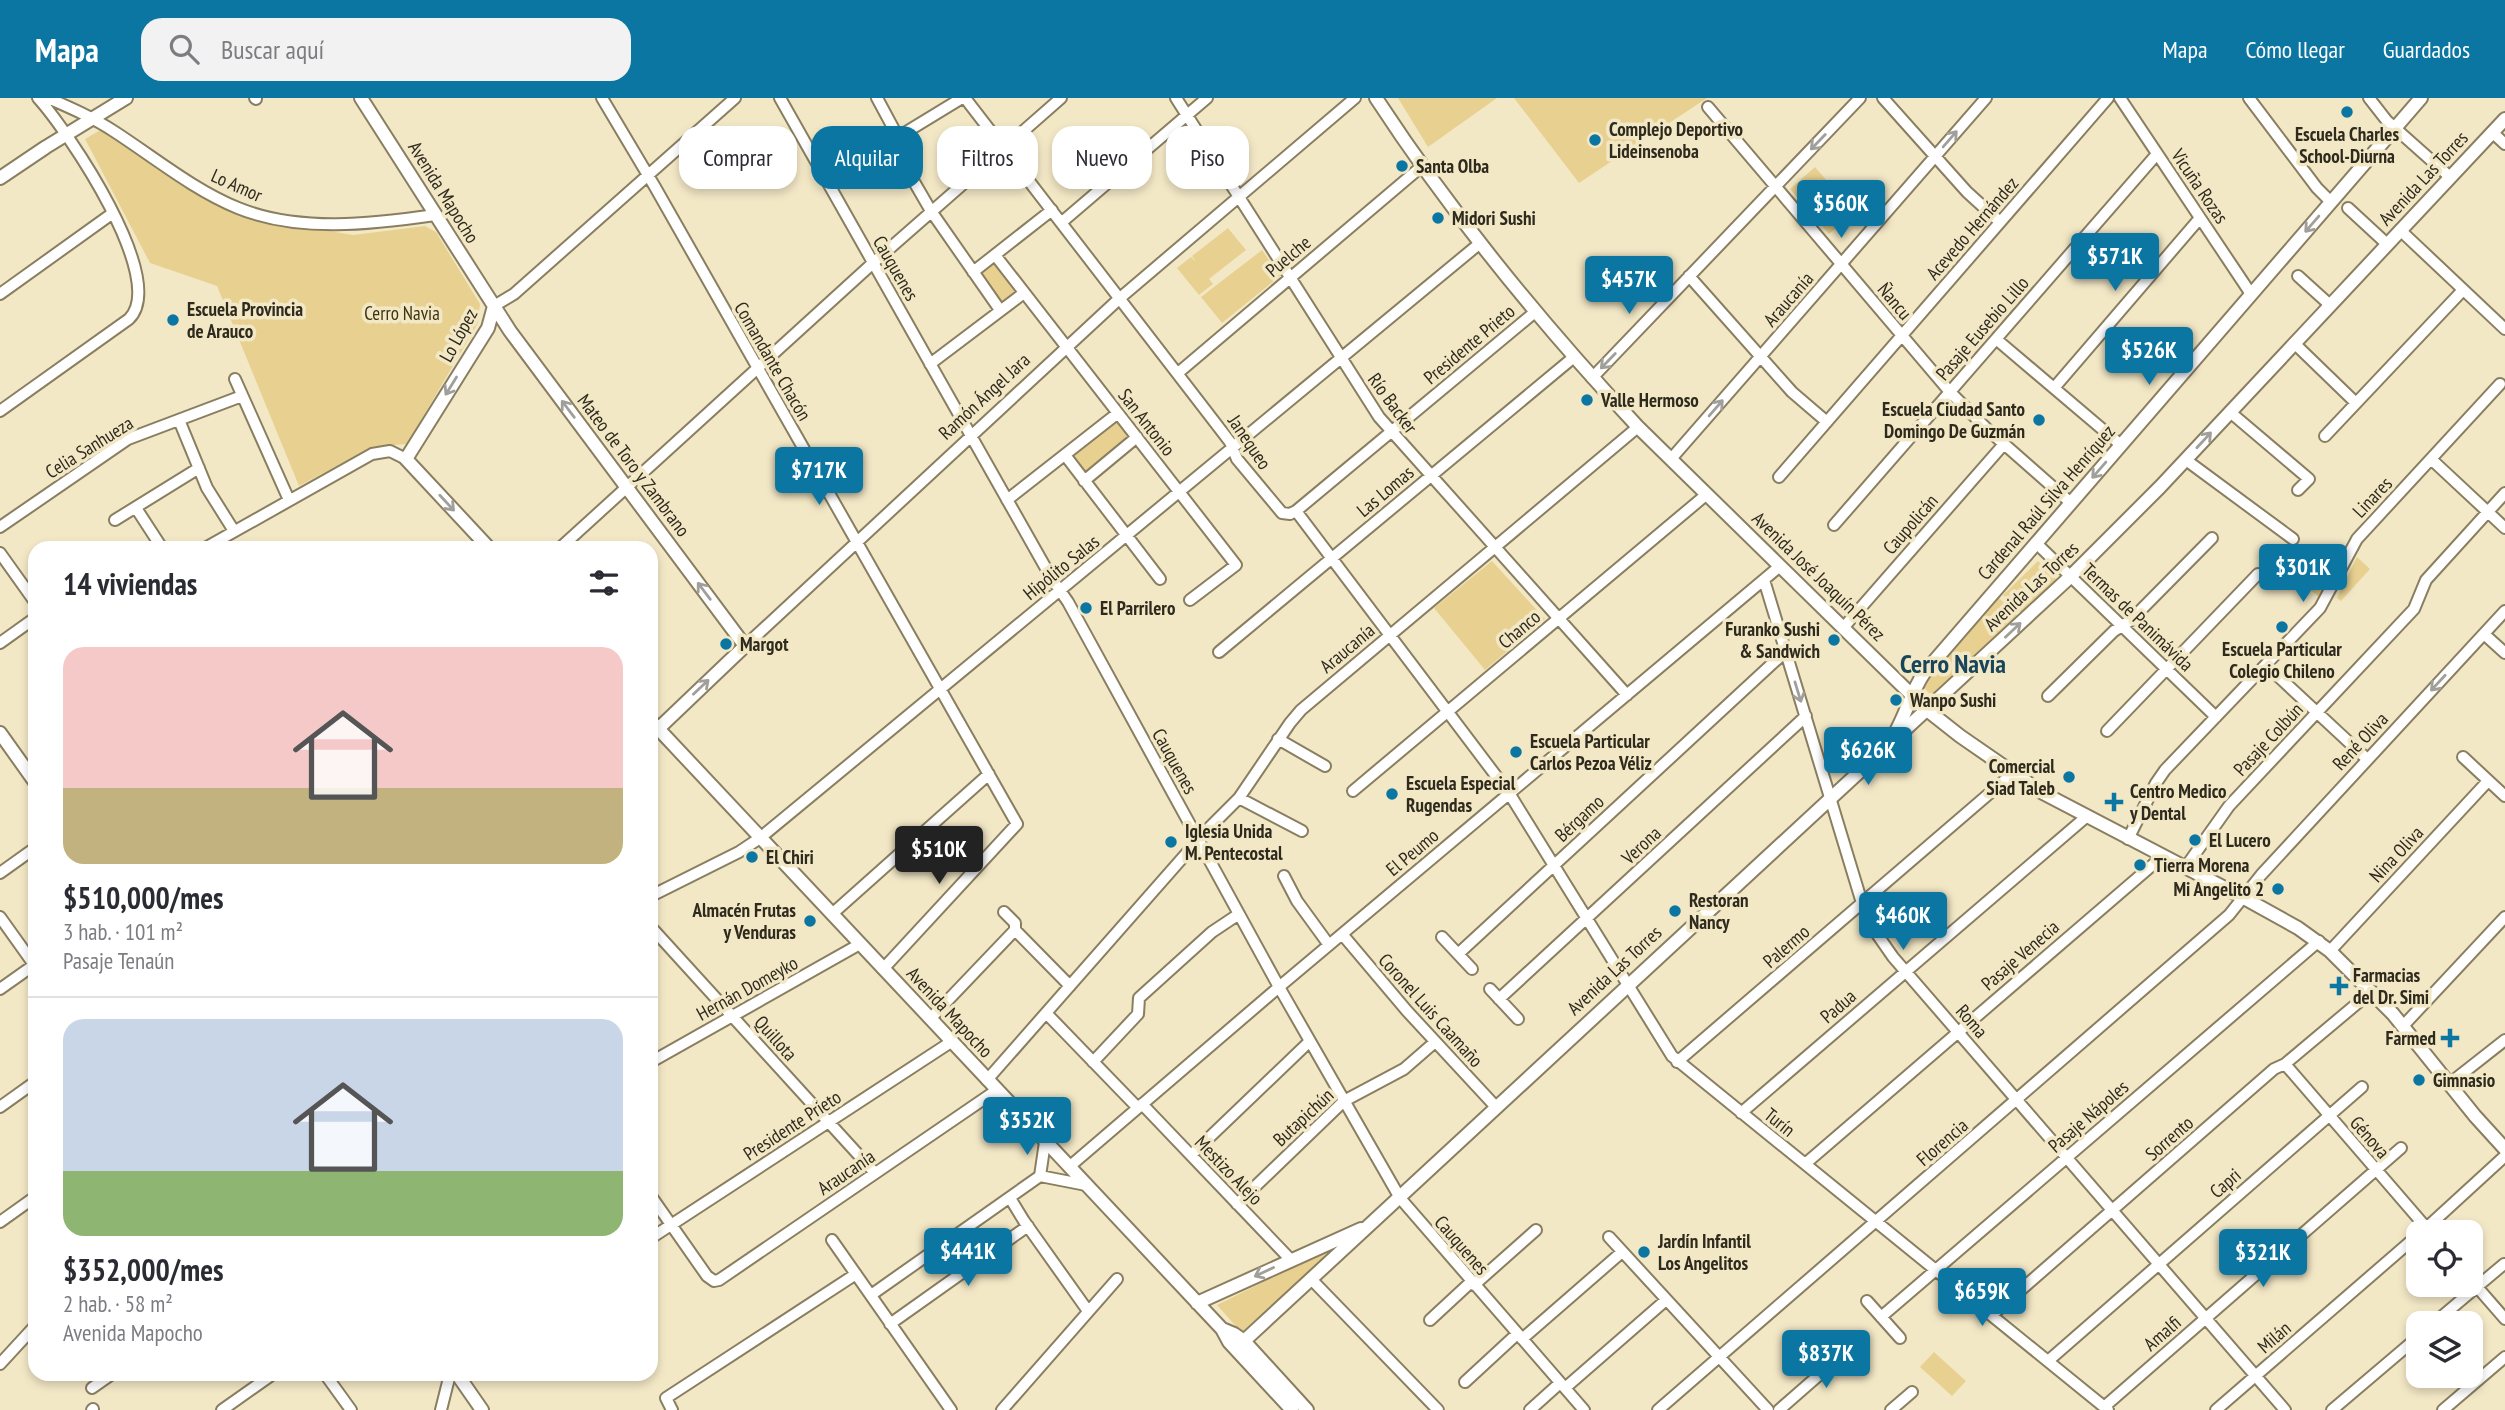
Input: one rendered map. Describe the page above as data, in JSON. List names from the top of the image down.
{
  "streets": {
    "main road": [
      "Avenida Las Torres",
      "Avenida Mapocho",
      "Lo López",
      "Ramón Ángel Jara",
      "Mateo de Toro y Zambrano",
      "Cardenal Raúl Silva Henríquez",
      "Avenida José Joaquín Pérez"
    ],
    "street": [
      "Lo Amor",
      "Vicuña Rozas",
      "Acevedo Hernández",
      "Puelche",
      "Cauquenes",
      "Araucanía",
      "Ñancu",
      "Pasaje Eusebio Lillo",
      "Presidente Prieto",
      "Comandante Chacón",
      "Río Backer",
      "San Antonio",
      "Janequeo",
      "Celia Sanhueza",
      "Las Lomas",
      "Linares",
      "Caupolicán",
      "Hipólito Salas",
      "Termas de Panimávida",
      "Chanco",
      "Pasaje Colbún",
      "René Oliva",
      "Bérgamo",
      "Verona",
      "El Peumo",
      "Nina Oliva",
      "Palermo",
      "Pasaje Venecia",
      "Hernán Domeyko",
      "Padua",
      "Coronel Luis Caamaño",
      "Roma",
      "Quillota",
      "Pasaje Nápoles",
      "Butapichún",
      "Turín",
      "Génova",
      "Sorrento",
      "Florencia",
      "Mestizo Alejo",
      "Capri",
      "Amalfi",
      "Milán"
    ]
  },
  "crossings": [
    ["Avenida Las Torres", "Avenida Mapocho"],
    ["Avenida Las Torres", "Cauquenes"],
    ["Avenida Las Torres", "Cardenal Raúl Silva Henríquez"],
    ["Avenida Las Torres", "Avenida José Joaquín Pérez"],
    ["Avenida Las Torres", "Termas de Panimávida"],
    ["Avenida Las Torres", "Coronel Luis Caamaño"],
    ["Avenida Las Torres", "Roma"],
    ["Avenida Las Torres", "Turín"],
    ["Avenida Las Torres", "Mestizo Alejo"],
    ["Lo Amor", "Avenida Mapocho"],
    ["Vicuña Rozas", "Pasaje Eusebio Lillo"],
    ["Vicuña Rozas", "Cardenal Raúl Silva Henríquez"],
    ["Avenida Mapocho", "Araucanía"],
    ["Avenida Mapocho", "Lo López"],
    ["Avenida Mapocho", "Presidente Prieto"],
    ["Avenida Mapocho", "Comandante Chacón"],
    ["Avenida Mapocho", "Mateo de Toro y Zambrano"],
    ["Avenida Mapocho", "Hipólito Salas"],
    ["Avenida Mapocho", "El Peumo"],
    ["Avenida Mapocho", "Hernán Domeyko"],
    ["Acevedo Hernández", "Ñancu"],
    ["Puelche", "Río Backer"],
    ["Puelche", "Janequeo"],
    ["Puelche", "Avenida José Joaquín Pérez"],
    ["Cauquenes", "Araucanía"],
    ["Cauquenes", "Ramón Ángel Jara"],
    ["Cauquenes", "Hipólito Salas"],
    ["Cauquenes", "El Peumo"],
    ["Cauquenes", "Butapichún"],
    ["Araucanía", "Ñancu"],
    ["Araucanía", "Presidente Prieto"],
    ["Araucanía", "Río Backer"],
    ["Araucanía", "Janequeo"],
    ["Araucanía", "Avenida José Joaquín Pérez"],
    ["Araucanía", "Quillota"],
    ["Araucanía", "Mestizo Alejo"],
    ["Ñancu", "Pasaje Eusebio Lillo"],
    ["Ñancu", "Cardenal Raúl Silva Henríquez"],
    ["Ñancu", "Caupolicán"],
    ["Lo López", "Comandante Chacón"],
    ["Lo López", "Mateo de Toro y Zambrano"],
    ["Presidente Prieto", "Río Backer"],
    ["Presidente Prieto", "Janequeo"],
    ["Presidente Prieto", "Avenida José Joaquín Pérez"],
    ["Presidente Prieto", "Quillota"],
    ["Comandante Chacón", "Ramón Ángel Jara"],
    ["Comandante Chacón", "Hipólito Salas"],
    ["Ramón Ángel Jara", "Río Backer"],
    ["Ramón Ángel Jara", "San Antonio"],
    ["Ramón Ángel Jara", "Janequeo"],
    ["Ramón Ángel Jara", "Mateo de Toro y Zambrano"],
    ["Río Backer", "Las Lomas"],
    ["Río Backer", "Hipólito Salas"],
    ["Río Backer", "Chanco"],
    ["Río Backer", "El Peumo"],
    ["San Antonio", "Hipólito Salas"],
    ["Janequeo", "Las Lomas"],
    ["Janequeo", "Hipólito Salas"],
    ["Janequeo", "Chanco"],
    ["Janequeo", "El Peumo"],
    ["Janequeo", "Turín"],
    ["Las Lomas", "Avenida José Joaquín Pérez"],
    ["Linares", "Avenida José Joaquín Pérez"],
    ["Linares", "Termas de Panimávida"],
    ["Cardenal Raúl Silva Henríquez", "Avenida José Joaquín Pérez"],
    ["Cardenal Raúl Silva Henríquez", "Termas de Panimávida"],
    ["Caupolicán", "Avenida José Joaquín Pérez"],
    ["Hipólito Salas", "Avenida José Joaquín Pérez"],
    ["Avenida José Joaquín Pérez", "Chanco"],
    ["Avenida José Joaquín Pérez", "Pasaje Colbún"],
    ["Avenida José Joaquín Pérez", "René Oliva"],
    ["Avenida José Joaquín Pérez", "El Peumo"],
    ["Avenida José Joaquín Pérez", "Nina Oliva"],
    ["Avenida José Joaquín Pérez", "Palermo"],
    ["Avenida José Joaquín Pérez", "Pasaje Venecia"],
    ["Avenida José Joaquín Pérez", "Padua"],
    ["Avenida José Joaquín Pérez", "Pasaje Nápoles"],
    ["Avenida José Joaquín Pérez", "Sorrento"],
    ["Avenida José Joaquín Pérez", "Florencia"],
    ["René Oliva", "Florencia"],
    ["Bérgamo", "Roma"],
    ["Bérgamo", "Turín"],
    ["Verona", "Roma"],
    ["Verona", "Turín"],
    ["El Peumo", "Coronel Luis Caamaño"],
    ["El Peumo", "Roma"],
    ["El Peumo", "Turín"],
    ["El Peumo", "Mestizo Alejo"],
    ["Palermo", "Roma"],
    ["Palermo", "Turín"],
    ["Pasaje Venecia", "Roma"],
    ["Pasaje Venecia", "Turín"],
    ["Hernán Domeyko", "Quillota"],
    ["Padua", "Roma"],
    ["Padua", "Turín"],
    ["Coronel Luis Caamaño", "Butapichún"],
    ["Roma", "Pasaje Nápoles"],
    ["Roma", "Sorrento"],
    ["Roma", "Florencia"],
    ["Roma", "Capri"],
    ["Roma", "Amalfi"],
    ["Roma", "Milán"],
    ["Pasaje Nápoles", "Turín"],
    ["Butapichún", "Mestizo Alejo"],
    ["Turín", "Sorrento"],
    ["Turín", "Florencia"],
    ["Turín", "Capri"],
    ["Turín", "Amalfi"],
    ["Génova", "Sorrento"],
    ["Génova", "Capri"],
    ["Génova", "Amalfi"]
  ],
  "one_way": ["Mateo de Toro y Zambrano", "René Oliva"],
  "districts": ["Cerro Navia"],
  "parks": ["Cerro Navia"],
  "places": {
    "other": [
      "Escuela Charles School-Diurna",
      "Complejo Deportivo Lideinsenoba",
      "Santa Olba",
      "Midori Sushi",
      "Escuela Provincia de Arauco",
      "Valle Hermoso",
      "Escuela Ciudad Santo Domingo De Guzmán",
      "El Parrilero",
      "Escuela Particular Colegio Chileno",
      "Furanko Sushi & Sandwich",
      "Margot",
      "Wanpo Sushi",
      "Escuela Particular Carlos Pezoa Véliz",
      "Comercial Siad Taleb",
      "Escuela Especial Rugendas",
      "El Lucero",
      "Iglesia Unida M. Pentecostal",
      "El Chiri",
      "Tierra Morena",
      "Mi Angelito 2",
      "Restoran Nancy",
      "Almacén Frutas y Venduras",
      "Gimnasio",
      "Jardín Infantil Los Angelitos"
    ],
    "health": ["Centro Medico y Dental", "Farmacias del Dr. Simi", "Farmed"]
  },
  "page": {
    "header": "Mapa",
    "search": "Buscar aquí",
    "nav": ["Mapa", "Cómo llegar", "Guardados"],
    "chip": [
      "Comprar",
      "Alquilar",
      "Filtros",
      "Nuevo",
      "Piso"
    ],
    "price": [
      "$560K",
      "$571K",
      "$457K",
      "$526K",
      "$717K",
      "$301K",
      "$626K",
      "$510K",
      "$460K",
      "$352K",
      "$441K",
      "$321K",
      "$659K",
      "$837K"
    ],
    "heading": "14 viviendas",
    "list": [
      {
        "name": "$510,000/mes",
        "note": "3 hab. · 101 m² · Pasaje Tenaún"
      },
      {
        "name": "$352,000/mes",
        "note": "2 hab. · 58 m² · Avenida Mapocho"
      }
    ]
  }
}
